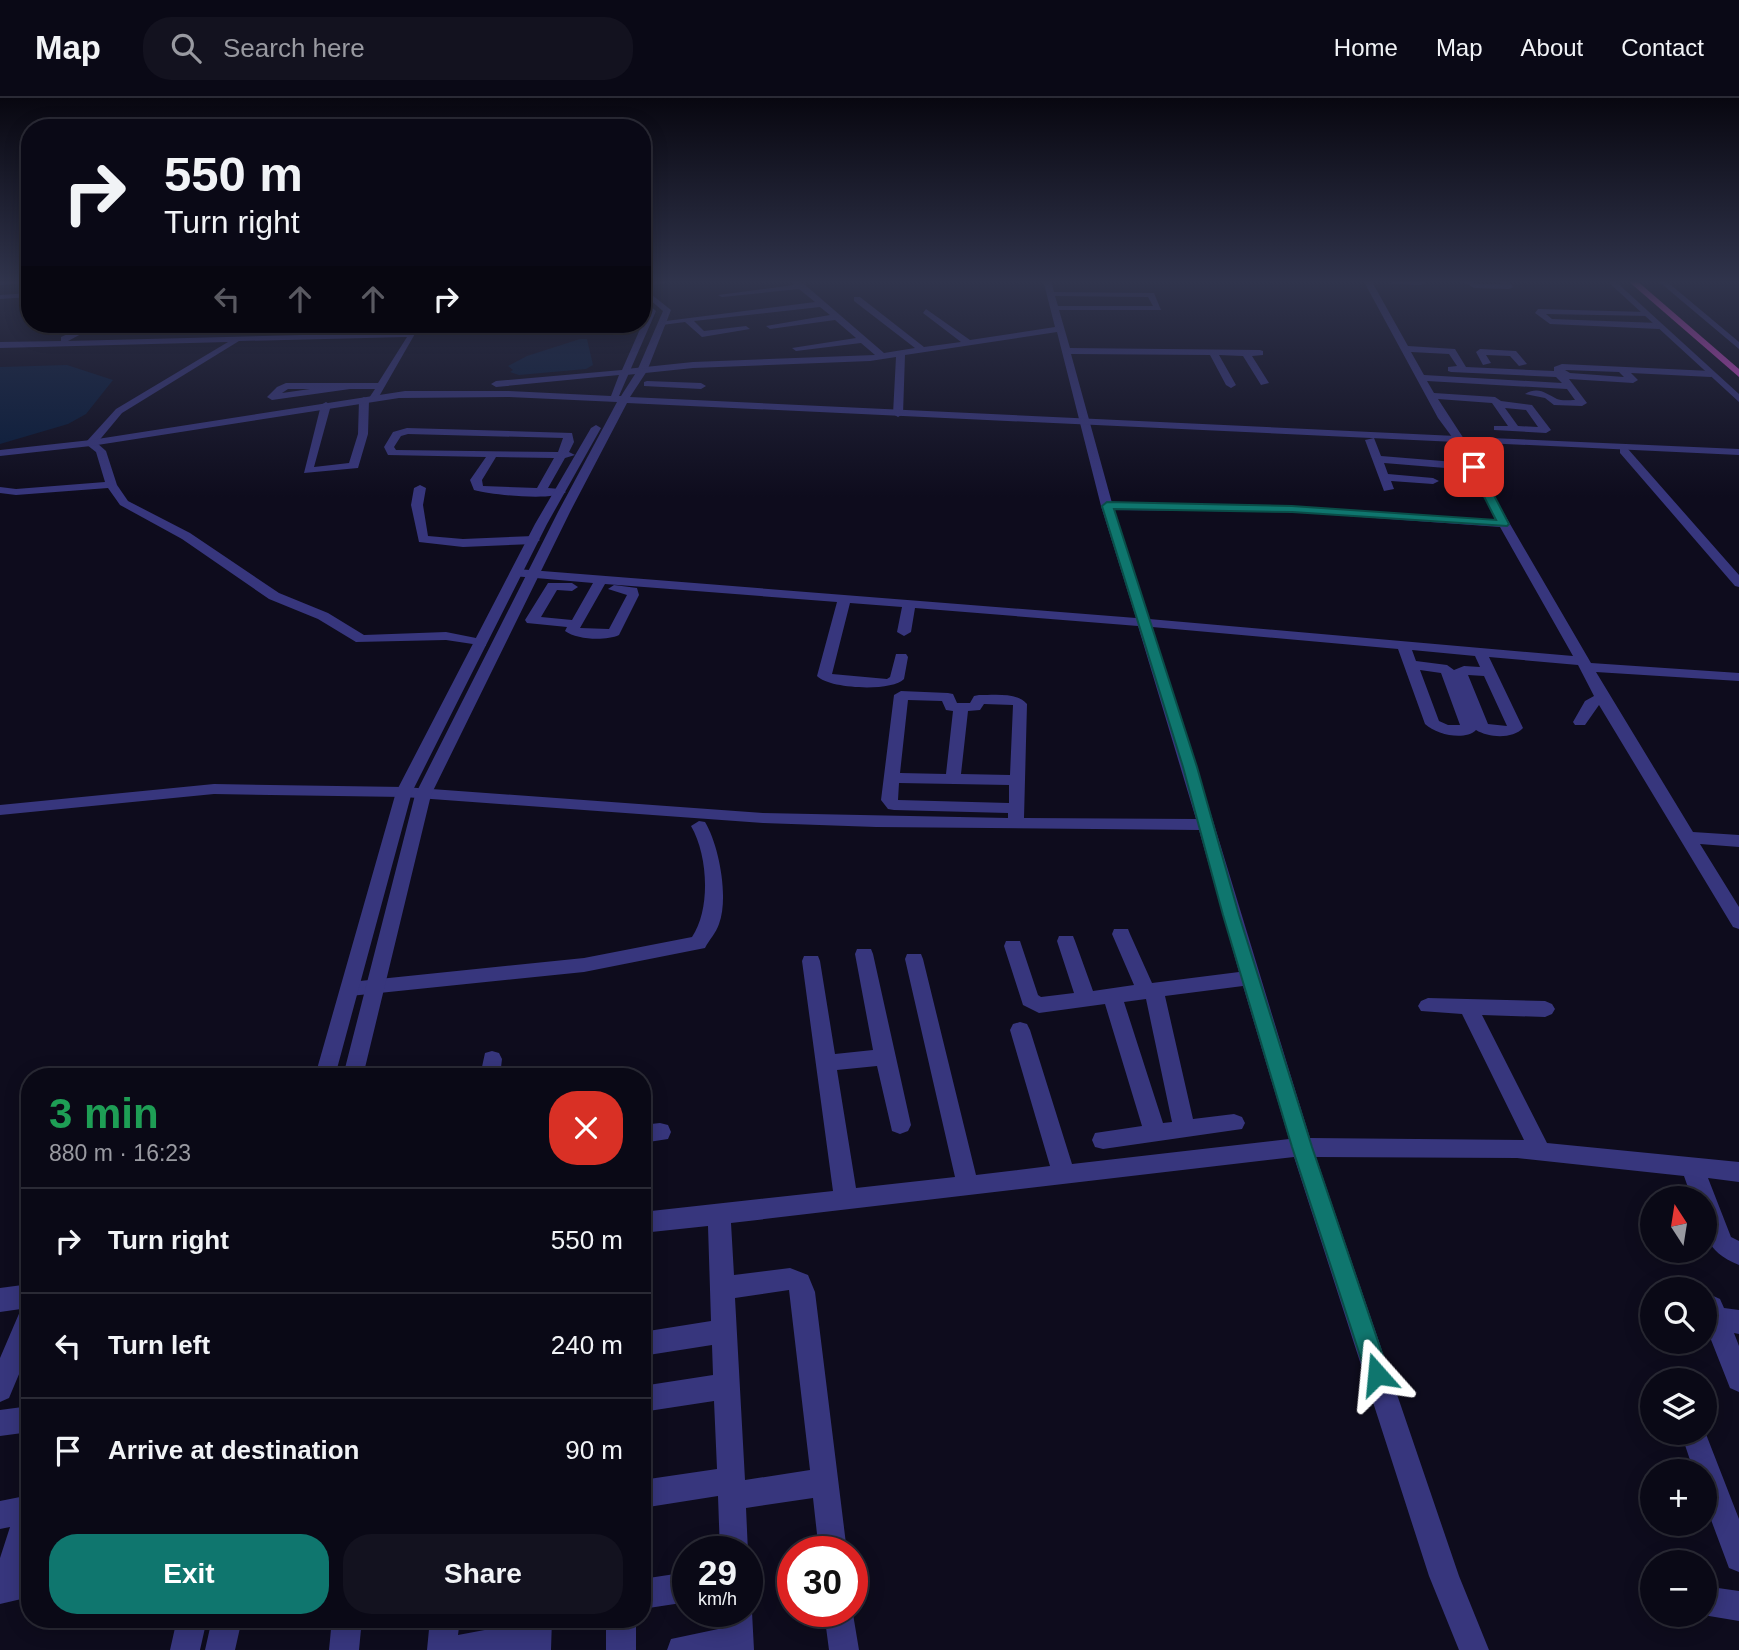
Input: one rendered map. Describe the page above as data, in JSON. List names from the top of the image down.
{
  "north": "top",
  "page": {
    "header": "Map",
    "search": "Search here",
    "nav": [
      "Home",
      "Map",
      "About",
      "Contact"
    ],
    "turn": ["550 m", "Turn right"],
    "heading": ["3 min", "880 m · 16:23"],
    "map_buttons": ["+", "−"],
    "list": [
      {
        "name": "Turn right",
        "value": "550 m"
      },
      {
        "name": "Turn left",
        "value": "240 m"
      },
      {
        "name": "Arrive at destination",
        "value": "90 m"
      }
    ],
    "buttons": ["Exit", "Share"],
    "speed": "29 km/h",
    "limit": "30"
  }
}
